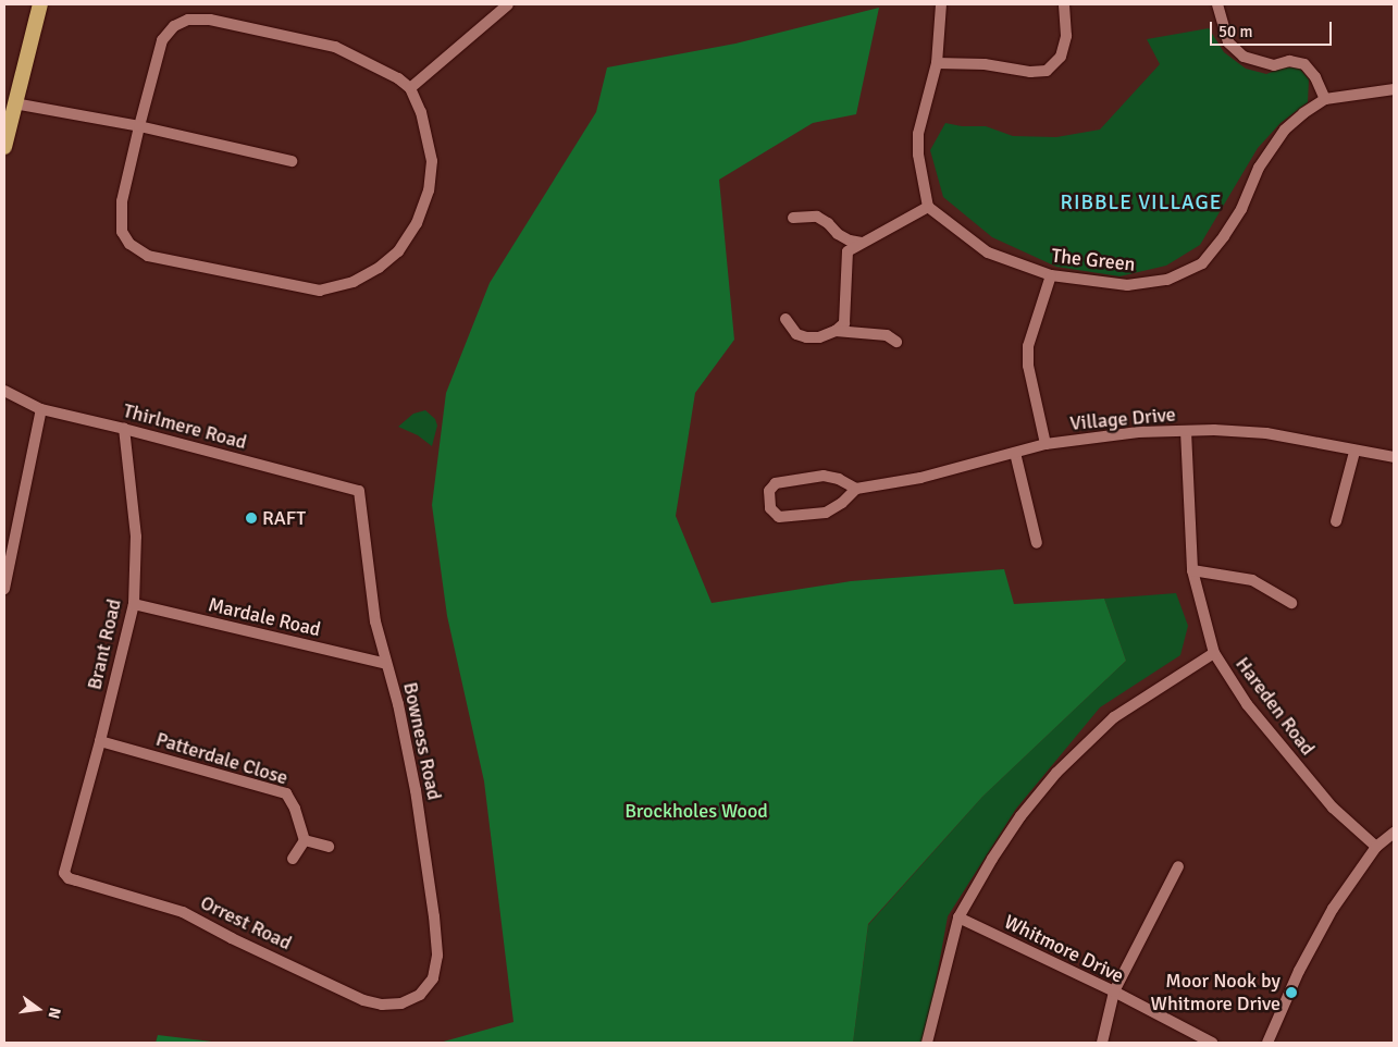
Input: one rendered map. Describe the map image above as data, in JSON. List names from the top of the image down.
{
  "streets": {
    "street": [
      "The Green",
      "Village Drive",
      "Thirlmere Road",
      "Mardale Road",
      "Brant Road",
      "Hareden Road",
      "Bowness Road",
      "Patterdale Close",
      "Orrest Road",
      "Whitmore Drive"
    ]
  },
  "crossings": [
    ["Village Drive", "Hareden Road"],
    ["Thirlmere Road", "Brant Road"],
    ["Thirlmere Road", "Bowness Road"],
    ["Mardale Road", "Brant Road"],
    ["Mardale Road", "Bowness Road"],
    ["Brant Road", "Patterdale Close"],
    ["Brant Road", "Orrest Road"],
    ["Bowness Road", "Orrest Road"]
  ],
  "districts": ["RIBBLE VILLAGE"],
  "parks": ["Brockholes Wood"],
  "places": ["RAFT", "Moor Nook by Whitmore Drive"],
  "scale_bar": "50 m",
  "north": "right"
}
